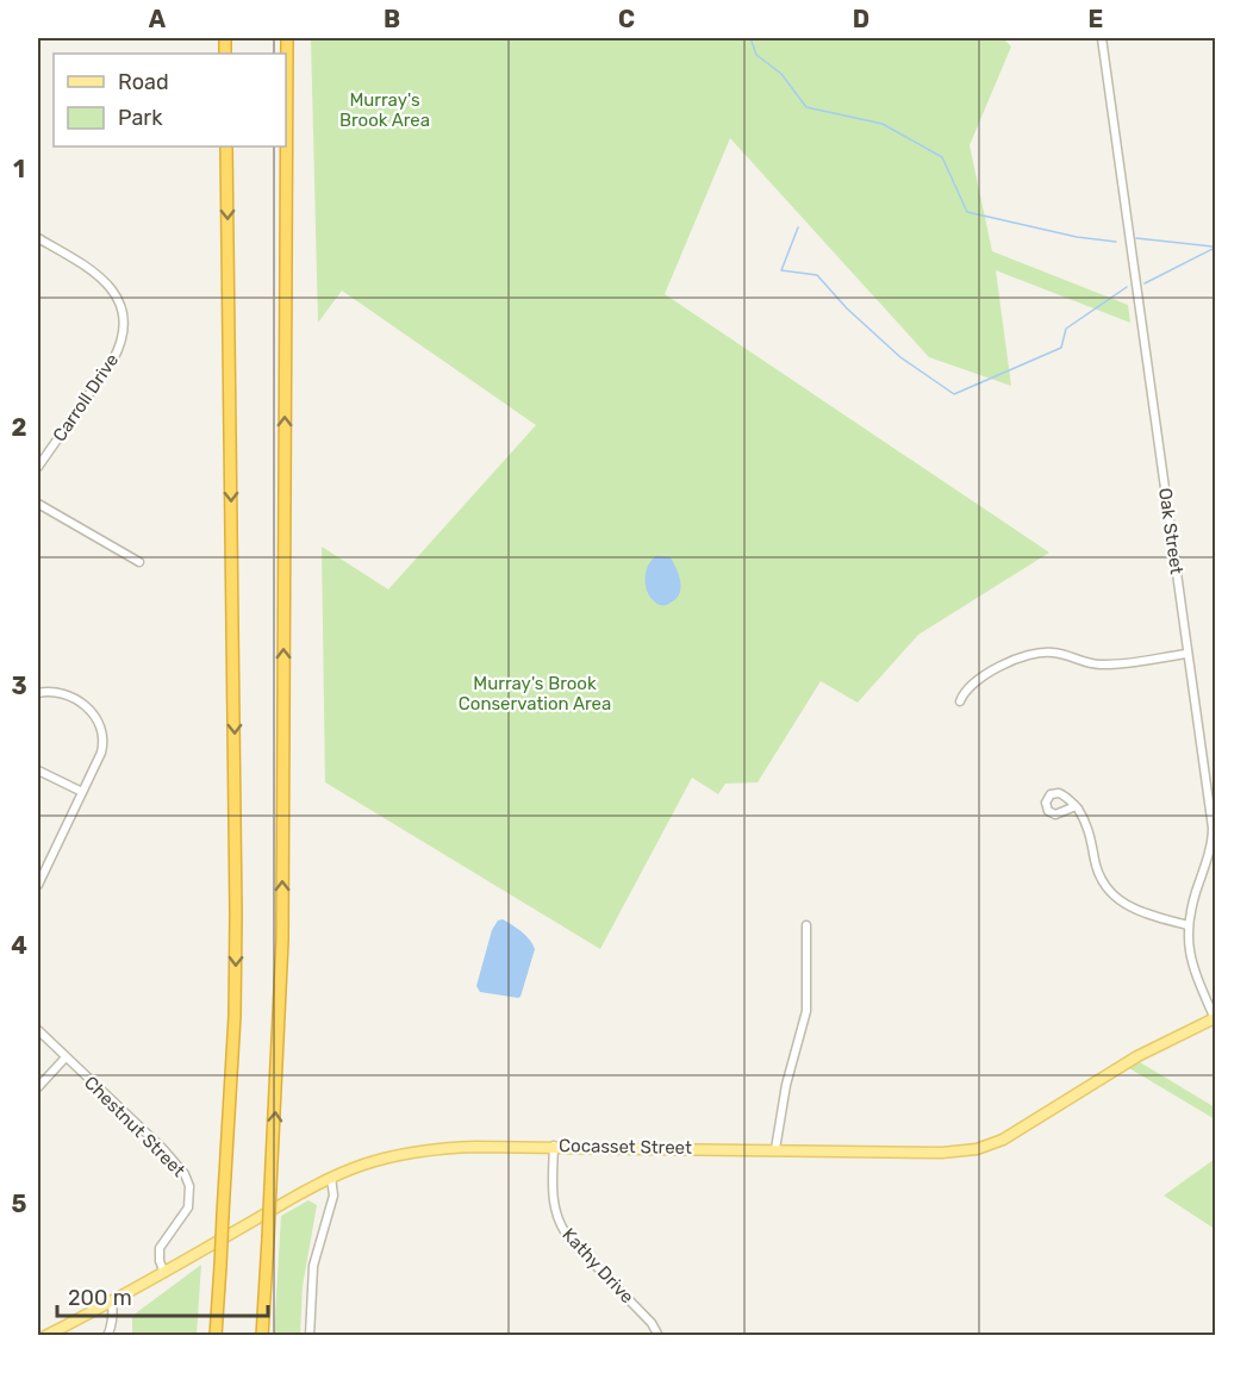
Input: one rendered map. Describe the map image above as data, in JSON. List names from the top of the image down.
{
  "streets": {
    "main road": ["Cocasset Street"],
    "street": [
      "Carroll Drive",
      "Oak Street",
      "Chestnut Street",
      "Kathy Drive"
    ]
  },
  "crossings": [
    ["Oak Street", "Cocasset Street"],
    ["Chestnut Street", "Cocasset Street"],
    ["Cocasset Street", "Kathy Drive"]
  ],
  "parks": ["Murray's Brook Area", "Murray's Brook Conservation Area"],
  "legend": ["Road", "Park"],
  "scale_bar": "200 m",
  "grid": {
    "columns": [
      "A",
      "B",
      "C",
      "D",
      "E"
    ],
    "rows": [
      "1",
      "2",
      "3",
      "4",
      "5"
    ]
  }
}
